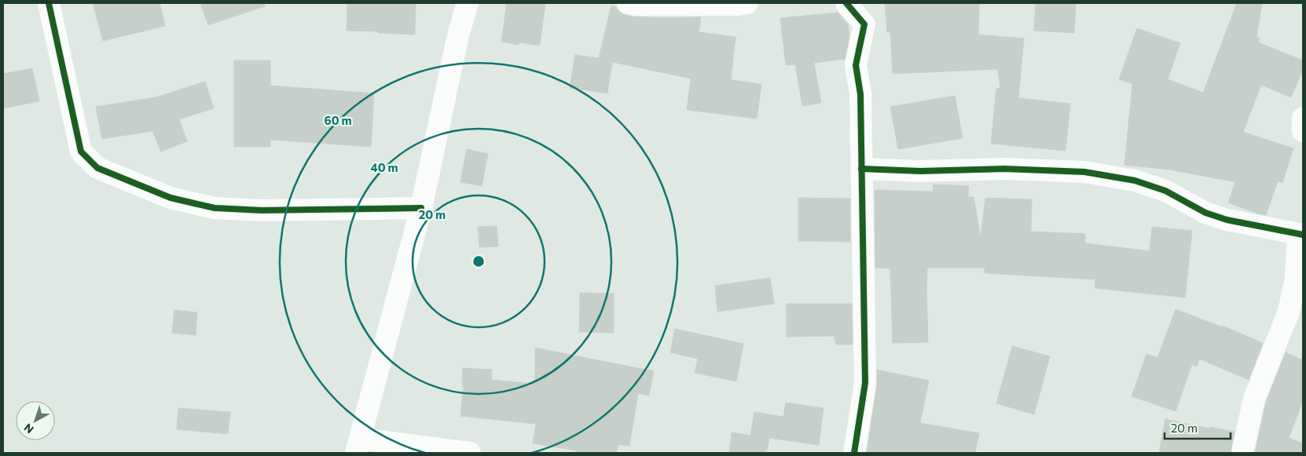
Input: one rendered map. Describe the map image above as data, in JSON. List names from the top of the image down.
{
  "scale_bar": "20 m",
  "north": "bottom left",
  "rings": ["60 m", "40 m", "20 m"]
}
